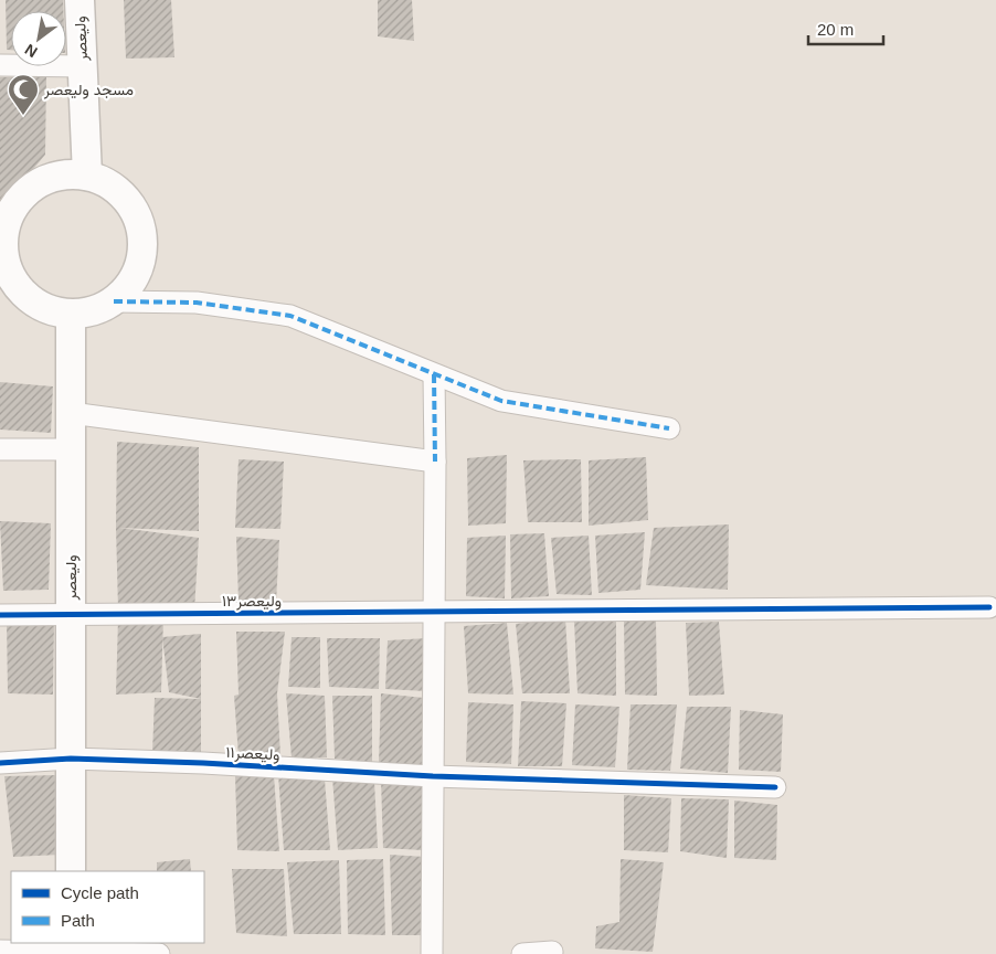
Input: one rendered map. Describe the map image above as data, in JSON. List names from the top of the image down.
{
  "streets": {
    "street": ["ولیعصر", "ولیعصر۱۳", "ولیعصر۱۱"]
  },
  "crossings": [
    ["ولیعصر", "ولیعصر۱۳"],
    ["ولیعصر", "ولیعصر۱۱"]
  ],
  "places": {
    "mosque": ["مسجد ولیعصر"]
  },
  "legend": ["Cycle path", "Path"],
  "scale_bar": "20 m",
  "north": "bottom left"
}
